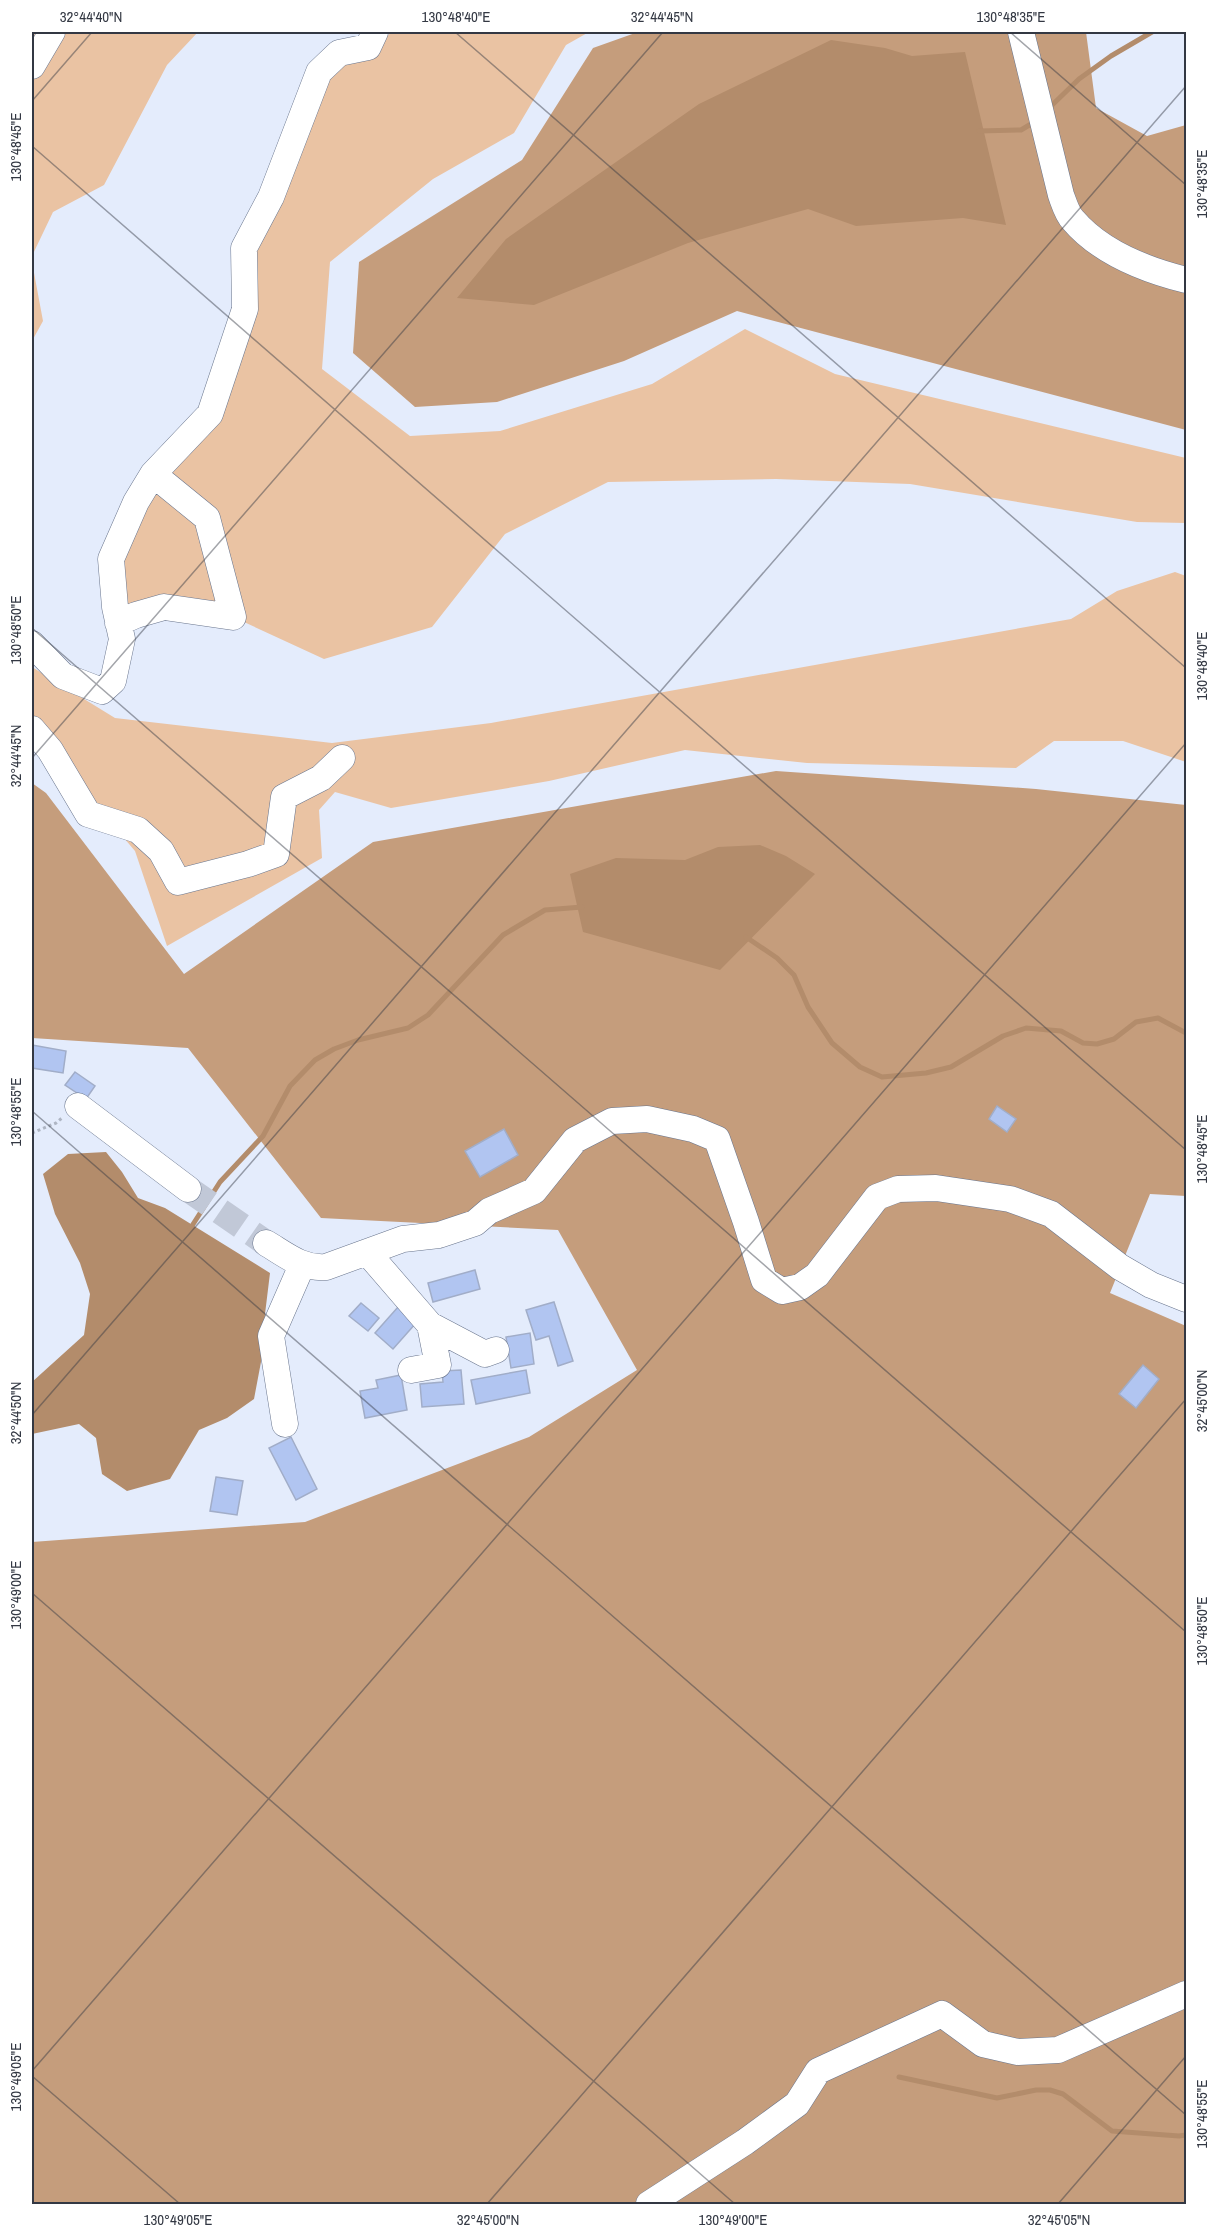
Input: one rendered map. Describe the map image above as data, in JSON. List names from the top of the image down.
{
  "coordinates": [
    "32°44'40\"N",
    "130°48'40\"E",
    "32°44'45\"N",
    "130°48'35\"E",
    "130°48'45\"E",
    "130°48'50\"E",
    "130°48'55\"E",
    "32°45'00\"N",
    "32°44'50\"N",
    "130°49'00\"E",
    "130°49'05\"E",
    "32°45'05\"N"
  ]
}
